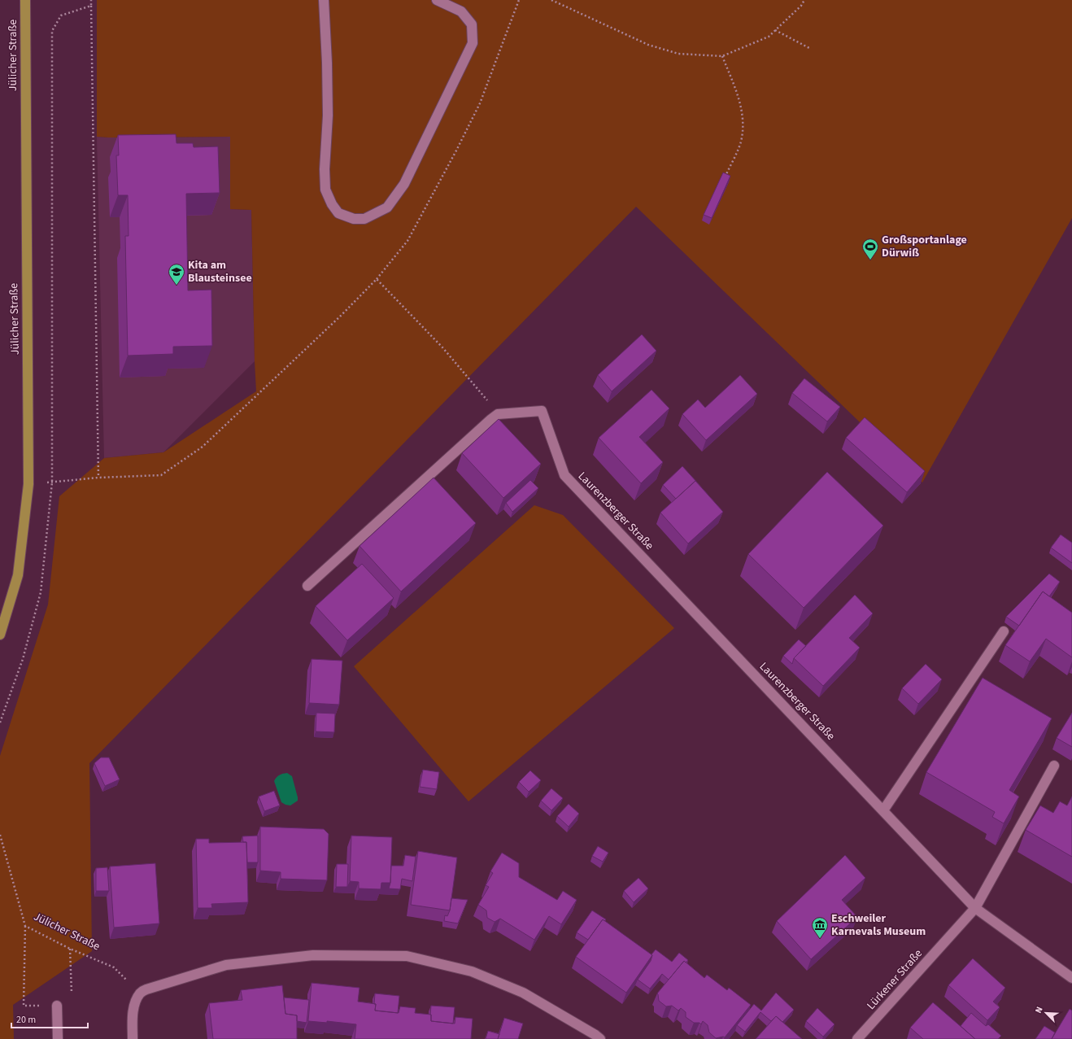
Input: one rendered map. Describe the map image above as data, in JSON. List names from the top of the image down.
{
  "streets": {
    "main road": ["Jülicher Straße"],
    "street": ["Laurenzberger Straße", "Lürkener Straße"]
  },
  "crossings": [
    ["Laurenzberger Straße", "Lürkener Straße"]
  ],
  "places": {
    "sports": ["Großsportanlage Dürwiß"],
    "school or university": ["Kita am Blausteinsee"],
    "museum": ["Eschweiler Karnevals Museum"]
  },
  "scale_bar": "20 m",
  "north": "top left"
}
